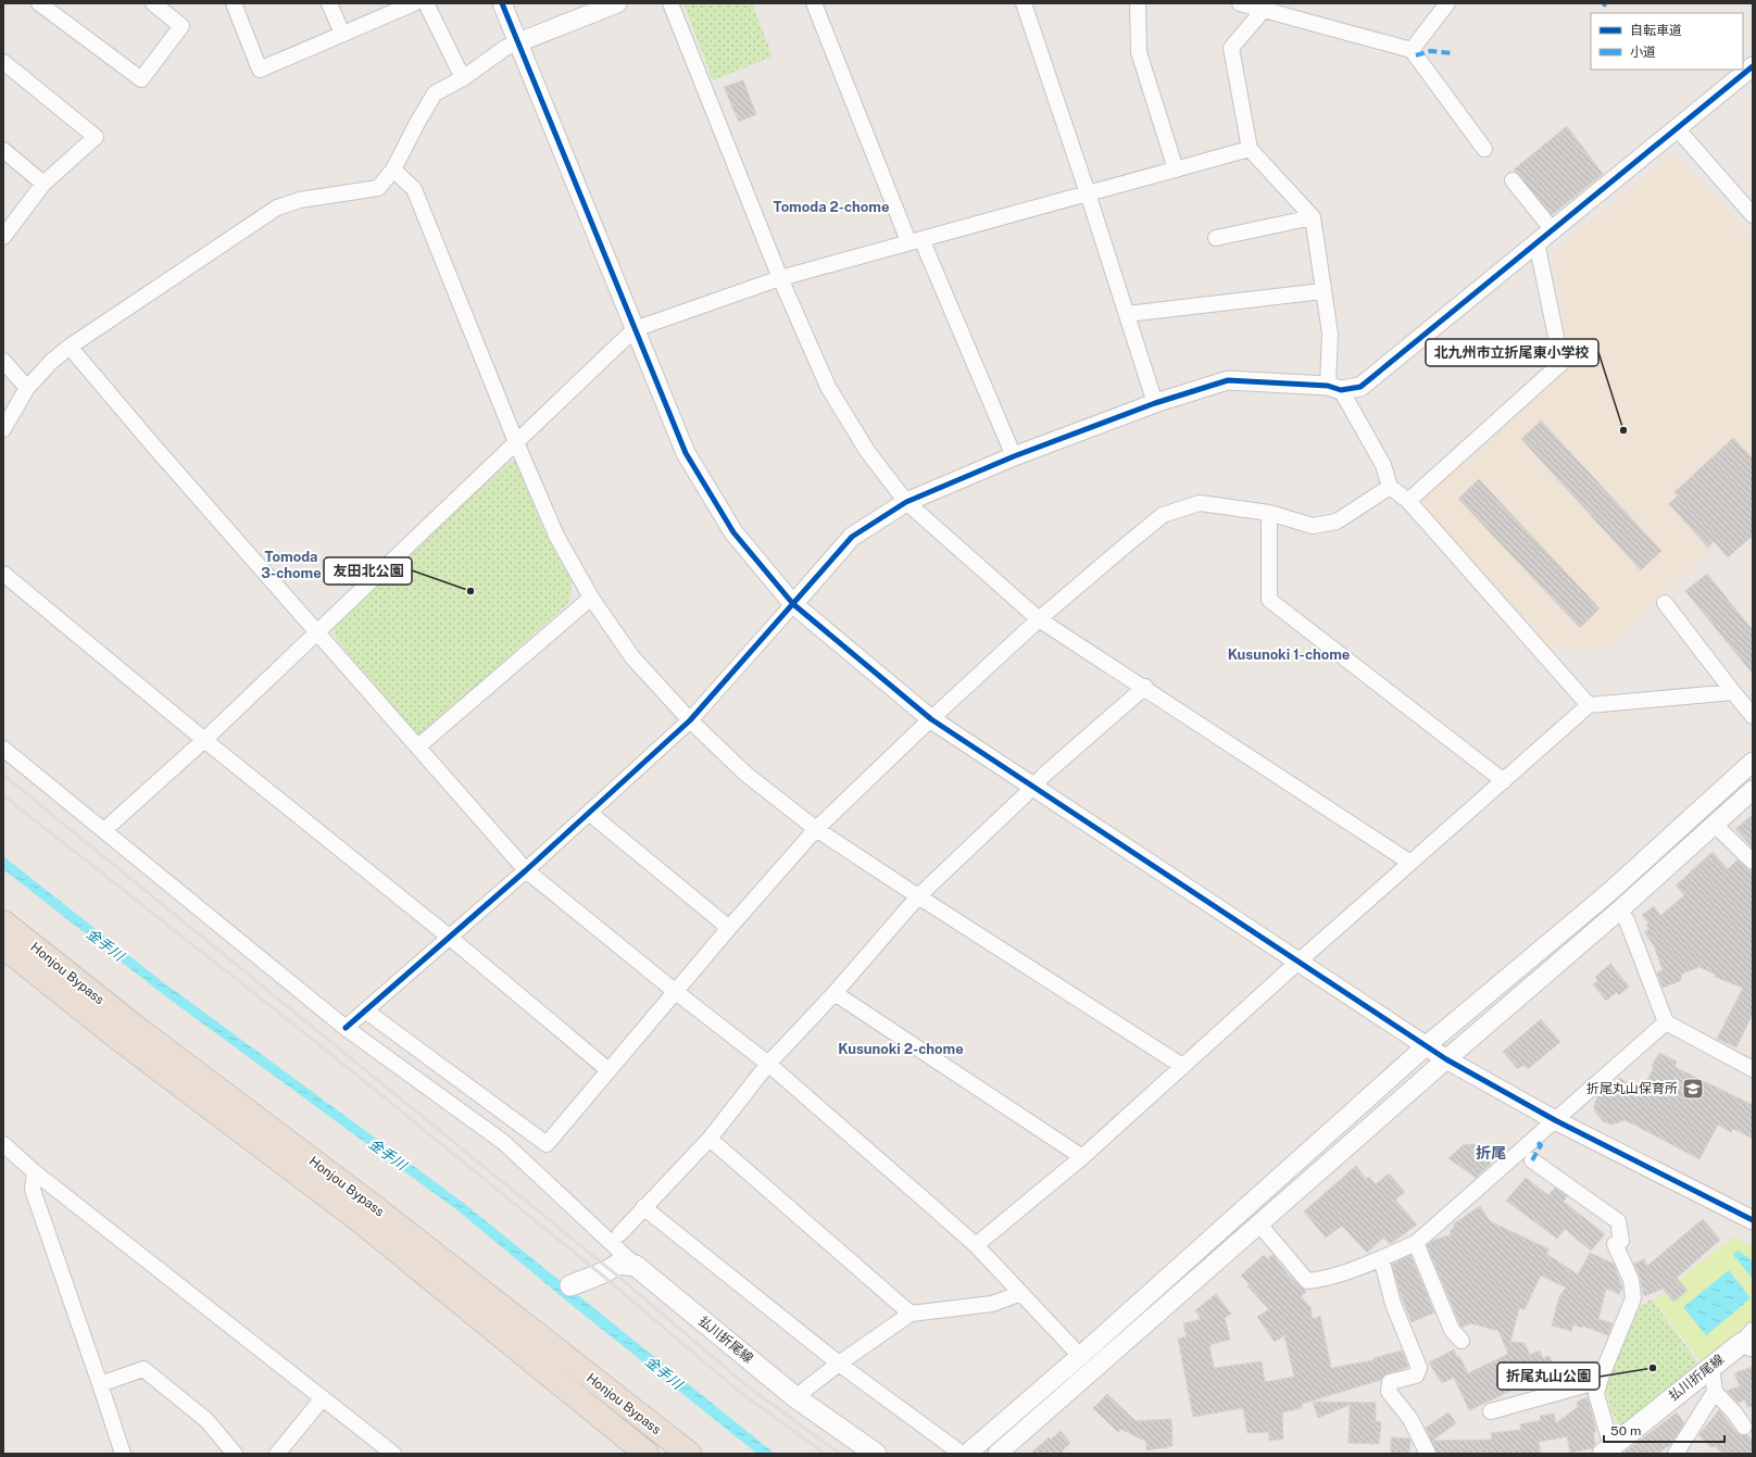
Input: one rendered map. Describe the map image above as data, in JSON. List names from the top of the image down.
{
  "streets": {
    "highway": ["Honjou Bypass"],
    "main road": ["払川折尾線"]
  },
  "districts": [
    "Tomoda 2-chome",
    "Tomoda 3-chome",
    "Kusunoki 1-chome",
    "Kusunoki 2-chome",
    "折尾"
  ],
  "water": ["金手川"],
  "places": {
    "other": ["北九州市立折尾東小学校", "友田北公園", "折尾丸山公園"],
    "school or university": ["折尾丸山保育所"]
  },
  "legend": ["自転車道", "小道"],
  "scale_bar": "50 m"
}
